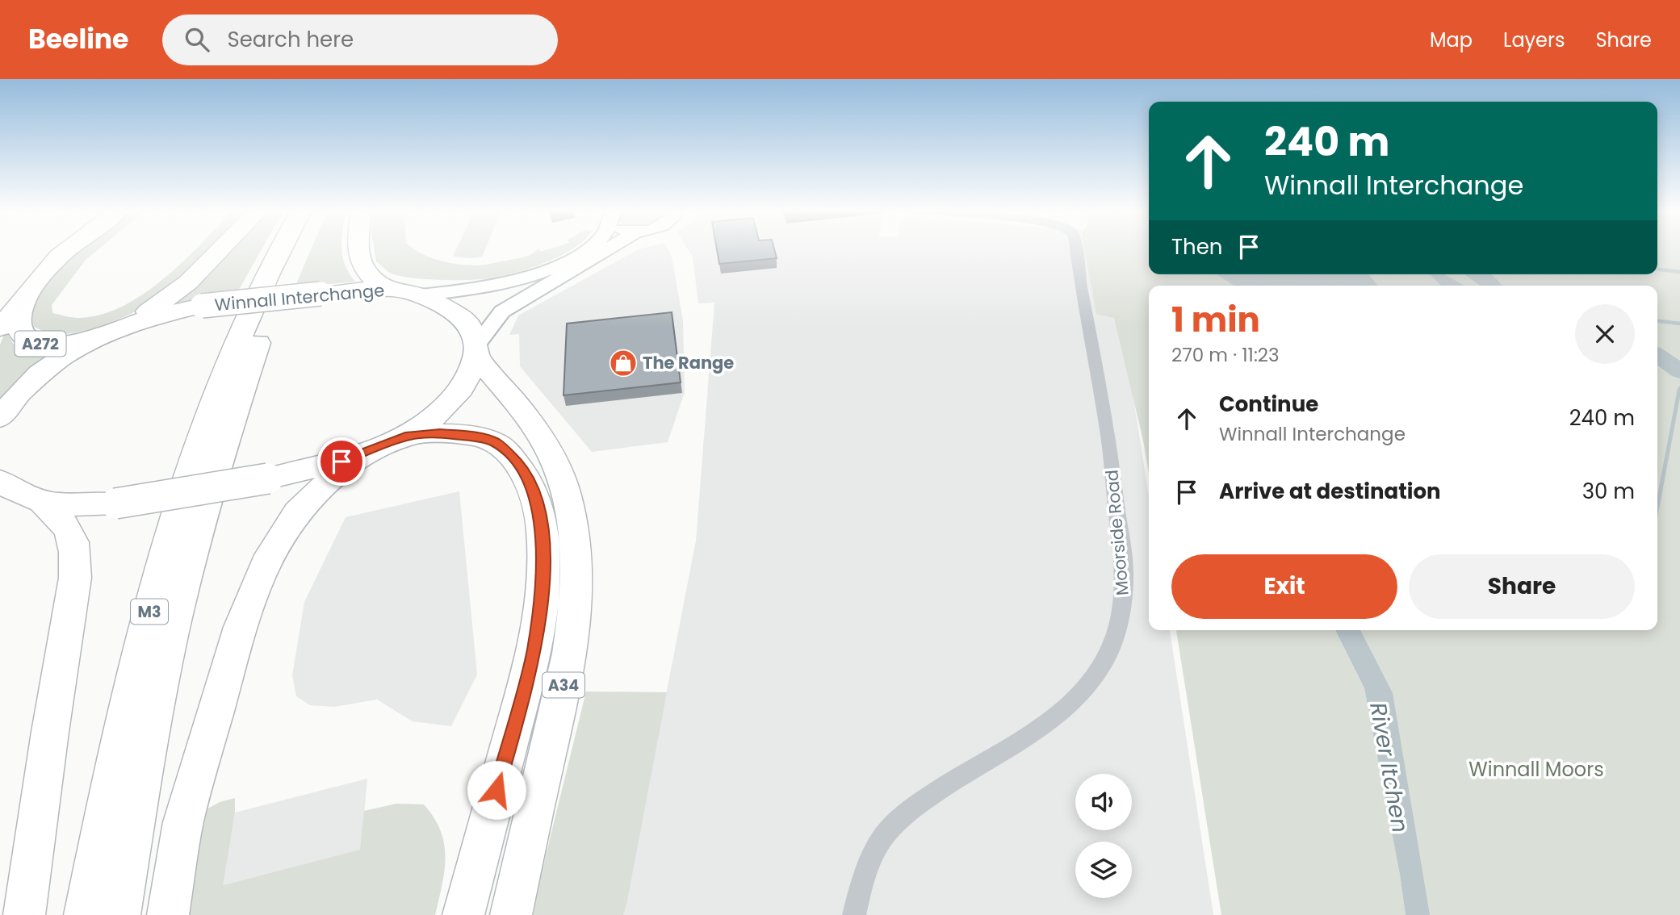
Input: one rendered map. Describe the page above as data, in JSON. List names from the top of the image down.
{
  "streets": {
    "highway": [
      "Winnall Interchange",
      "A272",
      "M3",
      "A34"
    ],
    "street": ["Moorside Road"]
  },
  "crossings": [
    ["Winnall Interchange", "A272"],
    ["Winnall Interchange", "A34"]
  ],
  "water": ["River Itchen"],
  "parks": ["Winnall Moors"],
  "places": {
    "shop": ["The Range"]
  },
  "page": {
    "header": "Beeline",
    "search": "Search here",
    "nav": ["Map", "Layers", "Share"],
    "turn": ["240 m", "Winnall Interchange"],
    "then": "Then",
    "heading": ["1 min", "270 m · 11:23"],
    "list": [
      {
        "name": "Continue",
        "note": "Winnall Interchange",
        "value": "240 m"
      },
      {
        "name": "Arrive at destination",
        "value": "30 m"
      }
    ],
    "buttons": ["Exit", "Share"]
  }
}
